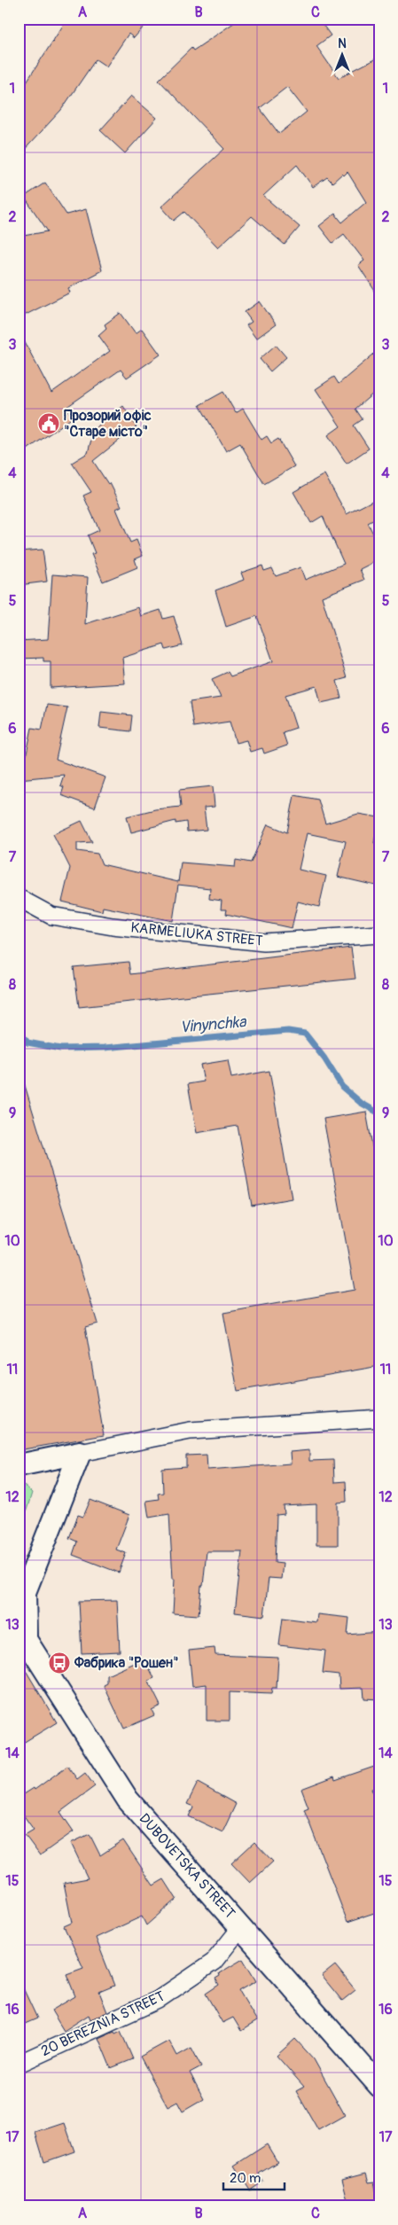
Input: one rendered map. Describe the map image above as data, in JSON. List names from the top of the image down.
{
  "streets": {
    "street": ["KARMELIUKA STREET", "DUBOVETSKA STREET", "20 BEREZNIA STREET"]
  },
  "crossings": [
    ["DUBOVETSKA STREET", "20 BEREZNIA STREET"]
  ],
  "water": ["Vinynchka"],
  "places": {
    "public building": ["Прозорий офіс \"Старе місто\""],
    "bus stop": ["Фабрика \"Рошен\""]
  },
  "scale_bar": "20 m",
  "north": "top",
  "grid": {
    "columns": ["A", "B", "C"],
    "rows": [
      "1",
      "2",
      "3",
      "4",
      "5",
      "6",
      "7",
      "8",
      "9",
      "10",
      "11",
      "12",
      "13",
      "14",
      "15",
      "16",
      "17"
    ]
  }
}
